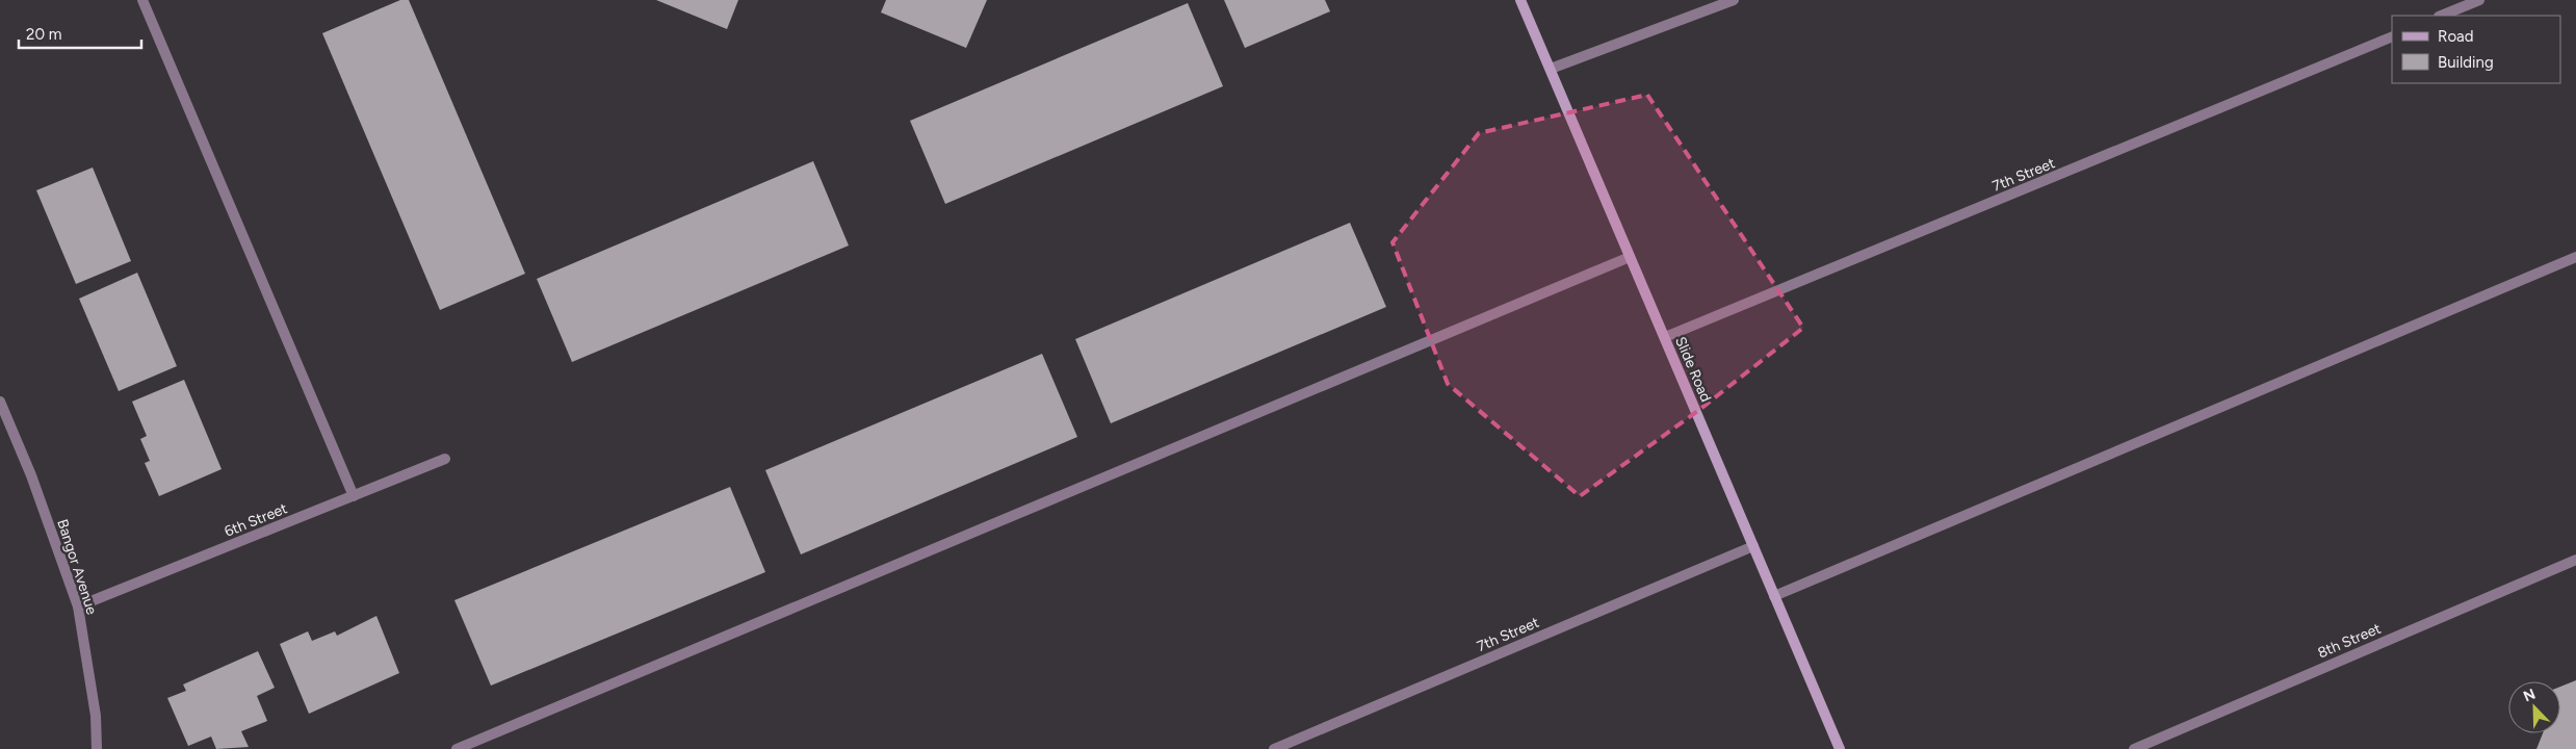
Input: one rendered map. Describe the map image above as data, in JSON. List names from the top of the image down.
{
  "streets": {
    "main road": ["Slide Road"],
    "street": [
      "7th Street",
      "6th Street",
      "Bangor Avenue",
      "8th Street"
    ]
  },
  "crossings": [
    ["7th Street", "Slide Road"],
    ["6th Street", "Bangor Avenue"]
  ],
  "legend": ["Road", "Building"],
  "scale_bar": "20 m",
  "north": "top left"
}
